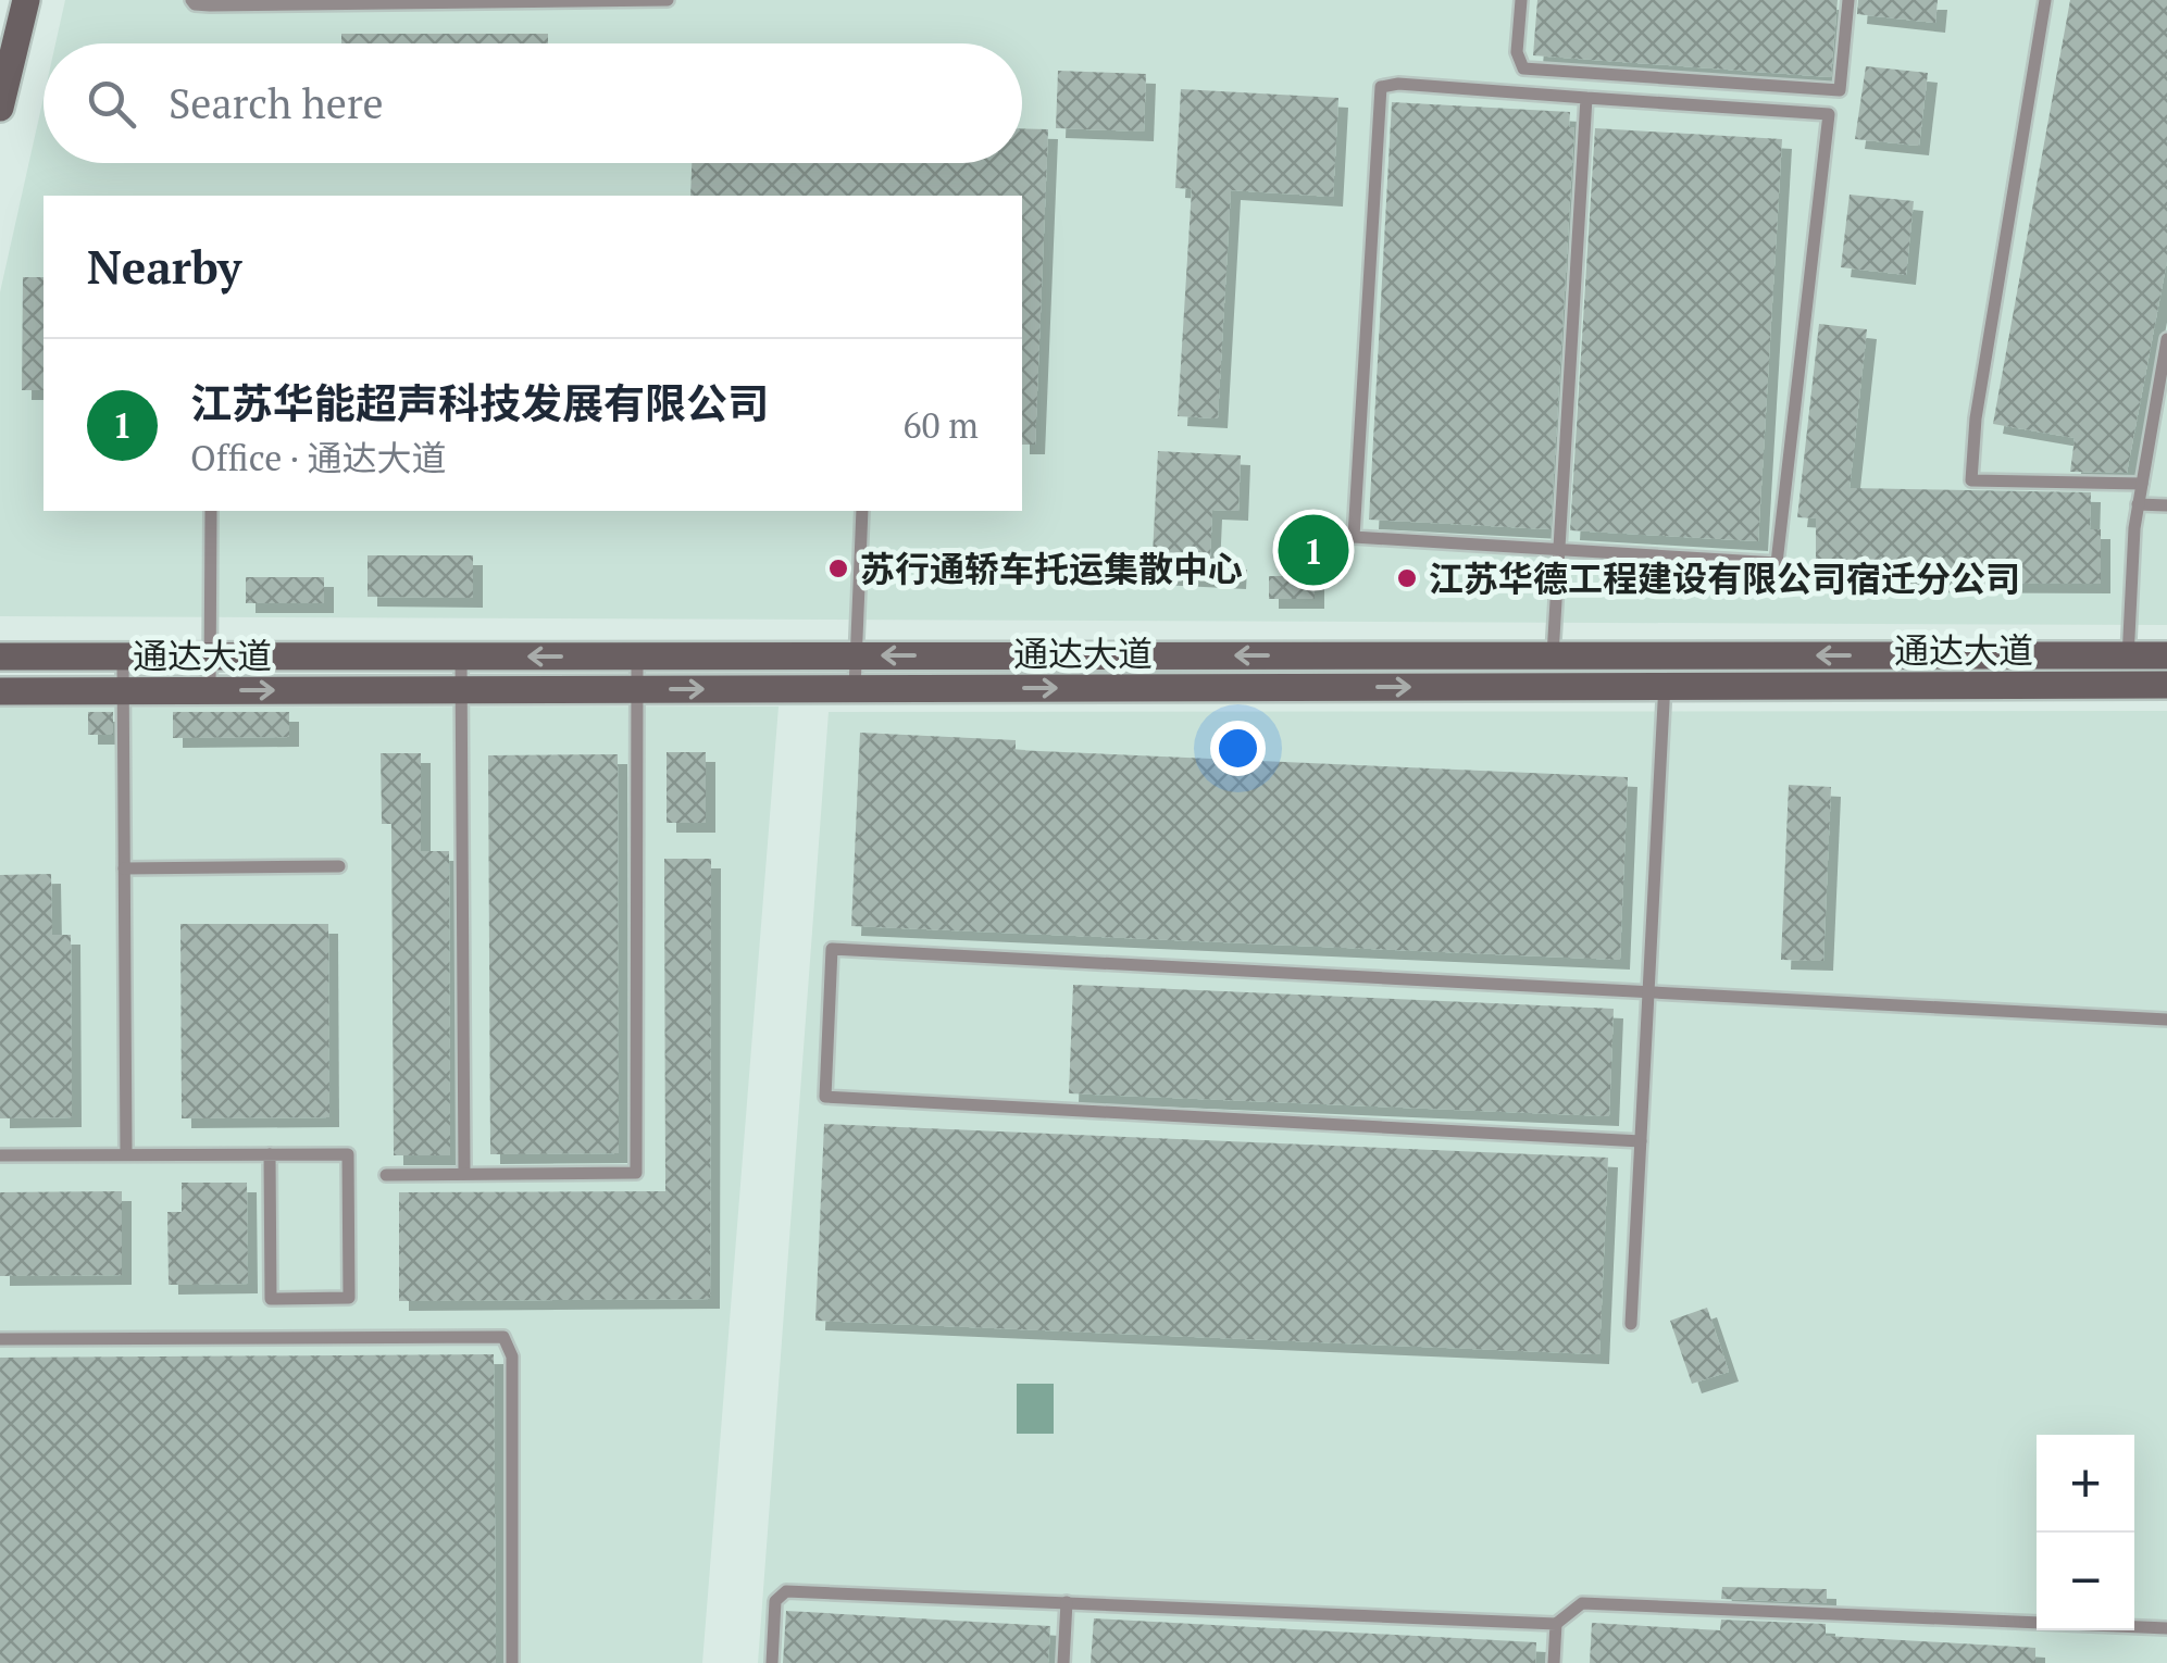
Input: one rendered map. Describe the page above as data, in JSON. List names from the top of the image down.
{
  "streets": {
    "main road": ["通达大道"]
  },
  "places": ["苏行通轿车托运集散中心", "江苏华德工程建设有限公司宿迁分公司"],
  "page": {
    "search": "Search here",
    "heading": "Nearby",
    "list": [
      {
        "mark": "1",
        "name": "江苏华能超声科技发展有限公司",
        "note": "Office · 通达大道",
        "value": "60 m"
      }
    ],
    "pins": "1",
    "map_buttons": ["+", "−"]
  }
}
